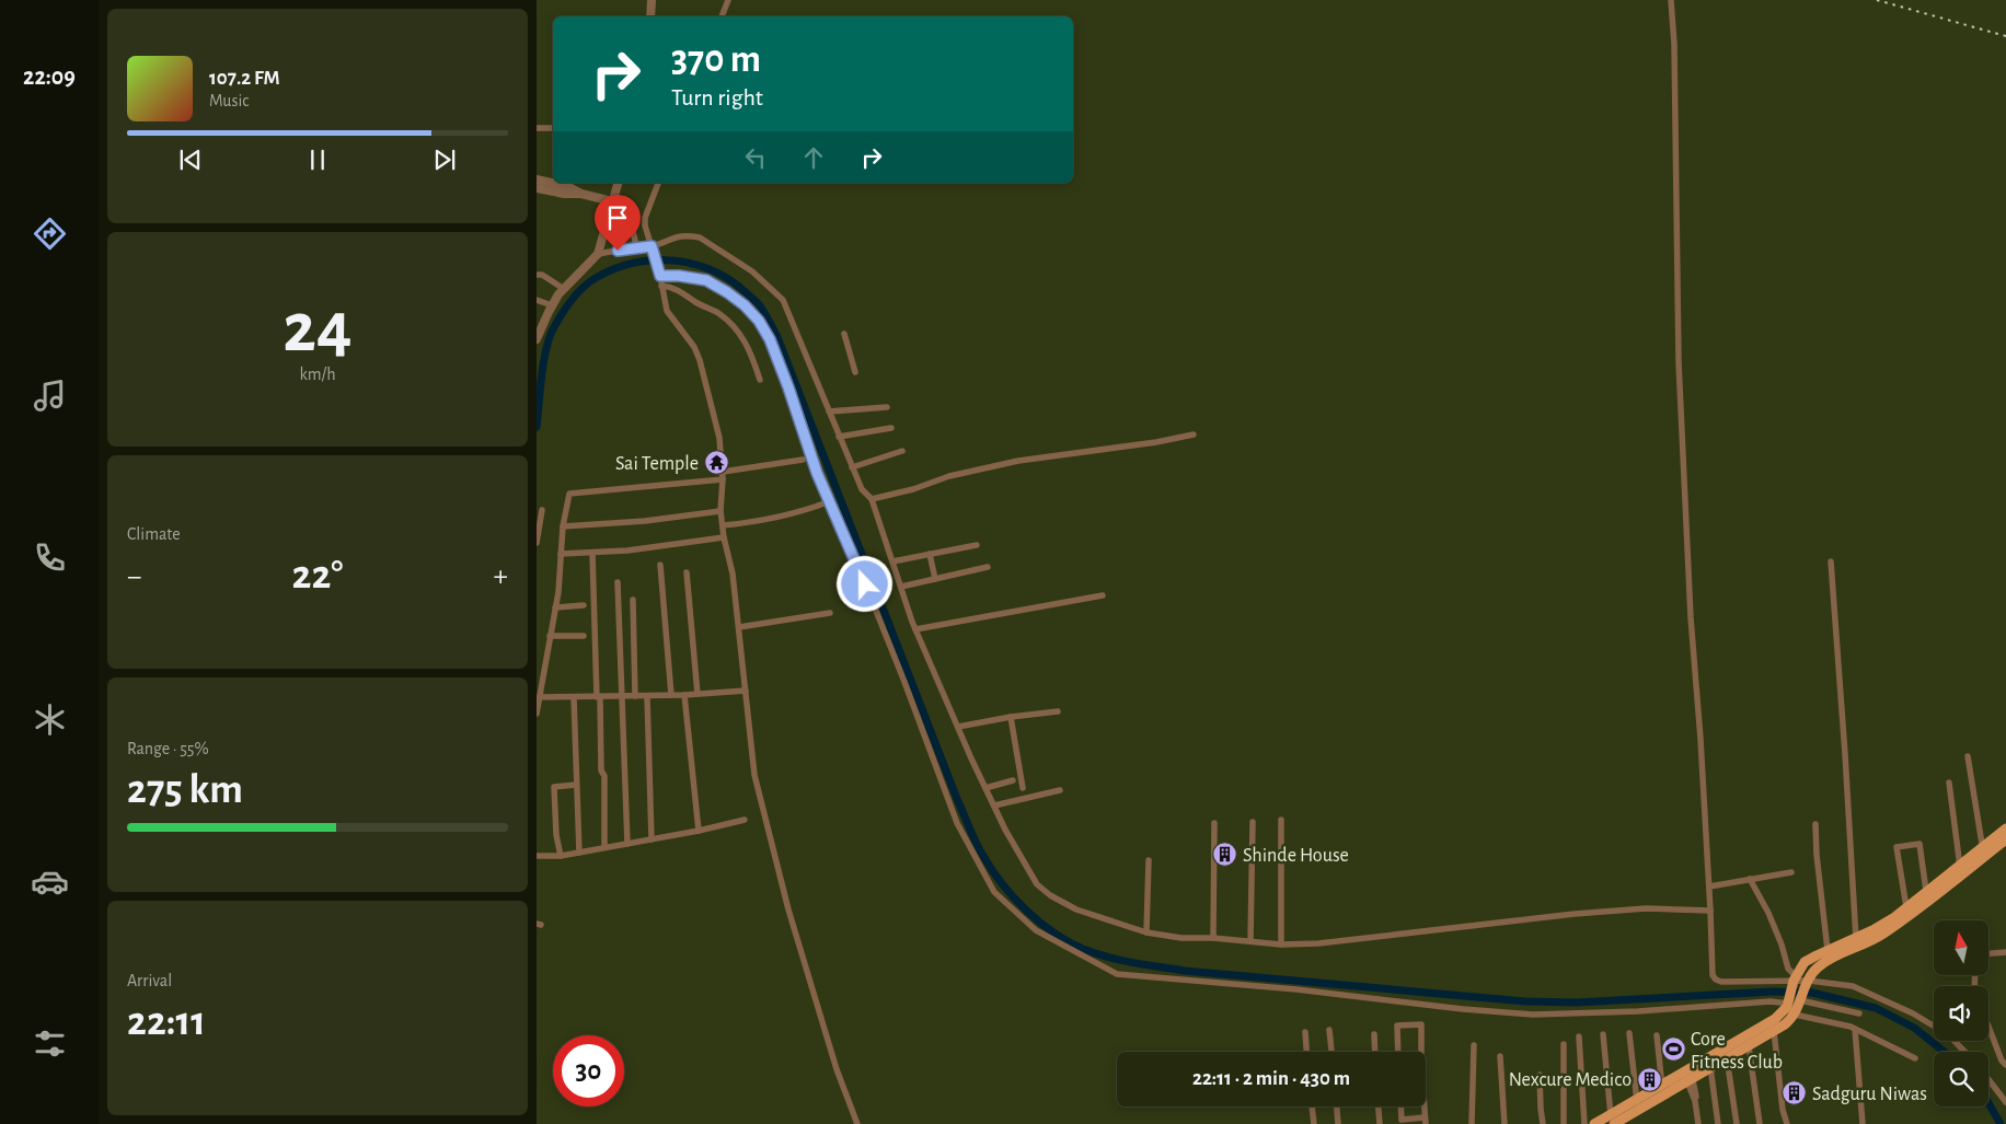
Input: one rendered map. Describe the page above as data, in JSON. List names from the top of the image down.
{
  "places": {
    "temple": ["Sai Temple"],
    "building": ["Shinde House", "Nexcure Medico", "Sadguru Niwas"],
    "sports": ["Core Fitness Club"]
  },
  "north": "top",
  "page": {
    "tabs": "22:09",
    "turn": ["370 m", "Turn right"],
    "song": ["107.2 FM", "Music"],
    "tile": [
      ["24", "km/h"],
      "Climate",
      ["Range · 55%", "275 km"],
      ["Arrival", "22:11"]
    ],
    "heat": ["−", "22°", "+"],
    "limit": "30",
    "trip": "22:11 · 2 min · 430 m"
  }
}
